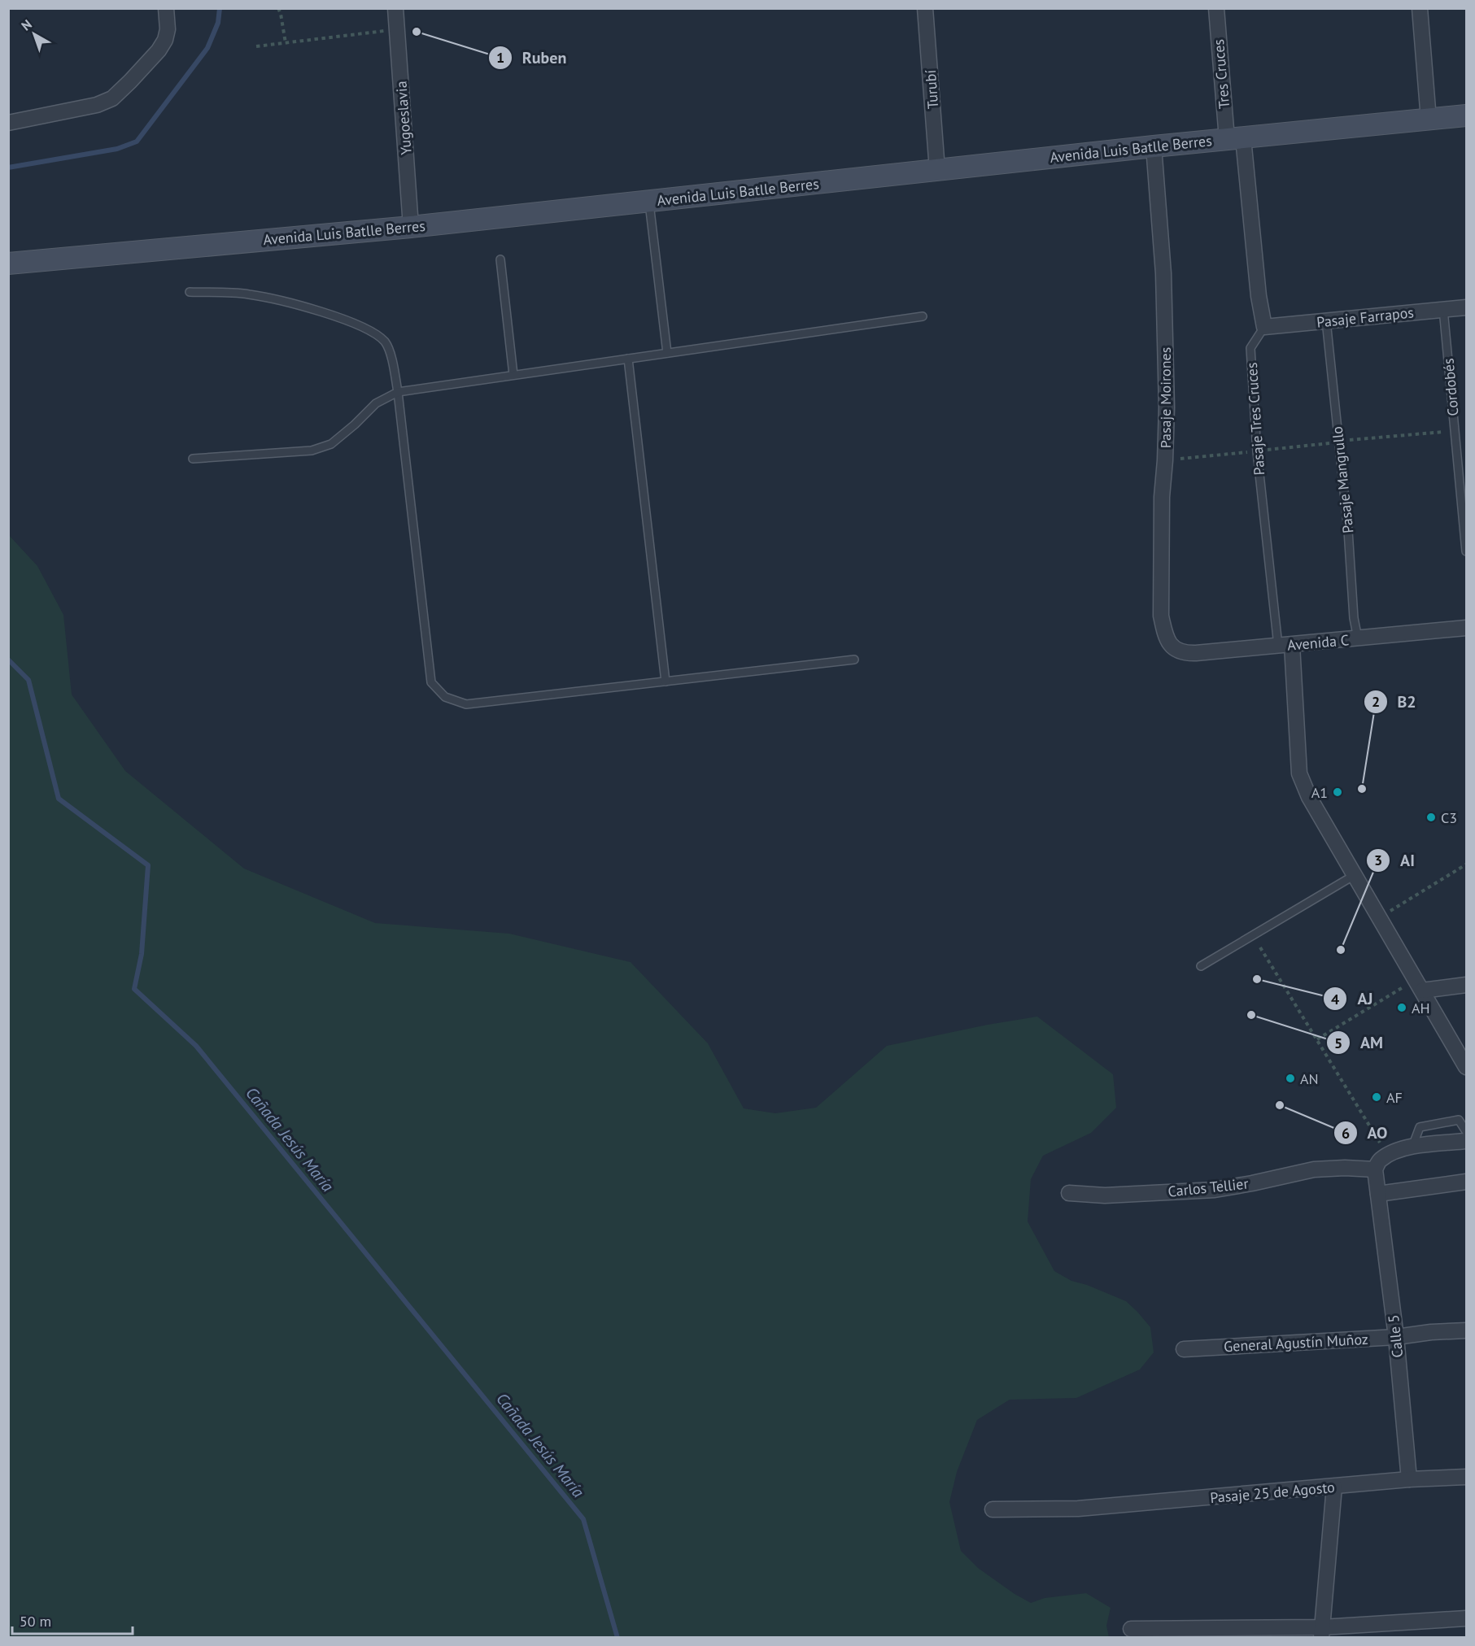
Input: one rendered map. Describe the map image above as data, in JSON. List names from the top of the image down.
{
  "streets": {
    "main road": ["Avenida Luis Batlle Berres"],
    "street": [
      "Tres Cruces",
      "Turubí",
      "Yugoeslavia",
      "Pasaje Farrapos",
      "Pasaje Moirones",
      "Avenida C",
      "Carlos Tellier",
      "Calle 5",
      "General Agustín Muñoz",
      "Pasaje 25 de Agosto"
    ],
    "lane": ["Cordobés", "Pasaje Tres Cruces", "Pasaje Mangrullo"]
  },
  "crossings": [
    ["Tres Cruces", "Avenida Luis Batlle Berres"],
    ["Turubí", "Avenida Luis Batlle Berres"],
    ["Yugoeslavia", "Avenida Luis Batlle Berres"],
    ["Avenida Luis Batlle Berres", "Pasaje Moirones"],
    ["Pasaje Farrapos", "Cordobés"],
    ["Pasaje Farrapos", "Pasaje Tres Cruces"],
    ["Pasaje Farrapos", "Pasaje Mangrullo"],
    ["Pasaje Moirones", "Avenida C"],
    ["Pasaje Tres Cruces", "Avenida C"],
    ["Pasaje Mangrullo", "Avenida C"],
    ["Calle 5", "General Agustín Muñoz"],
    ["Calle 5", "Pasaje 25 de Agosto"]
  ],
  "water": ["Cañada Jesús María"],
  "places": [
    "Ruben",
    "B2",
    "A1",
    "C3",
    "AI",
    "AJ",
    "AH",
    "AM",
    "AN",
    "AF",
    "AO"
  ],
  "scale_bar": "50 m",
  "north": "top left"
}
